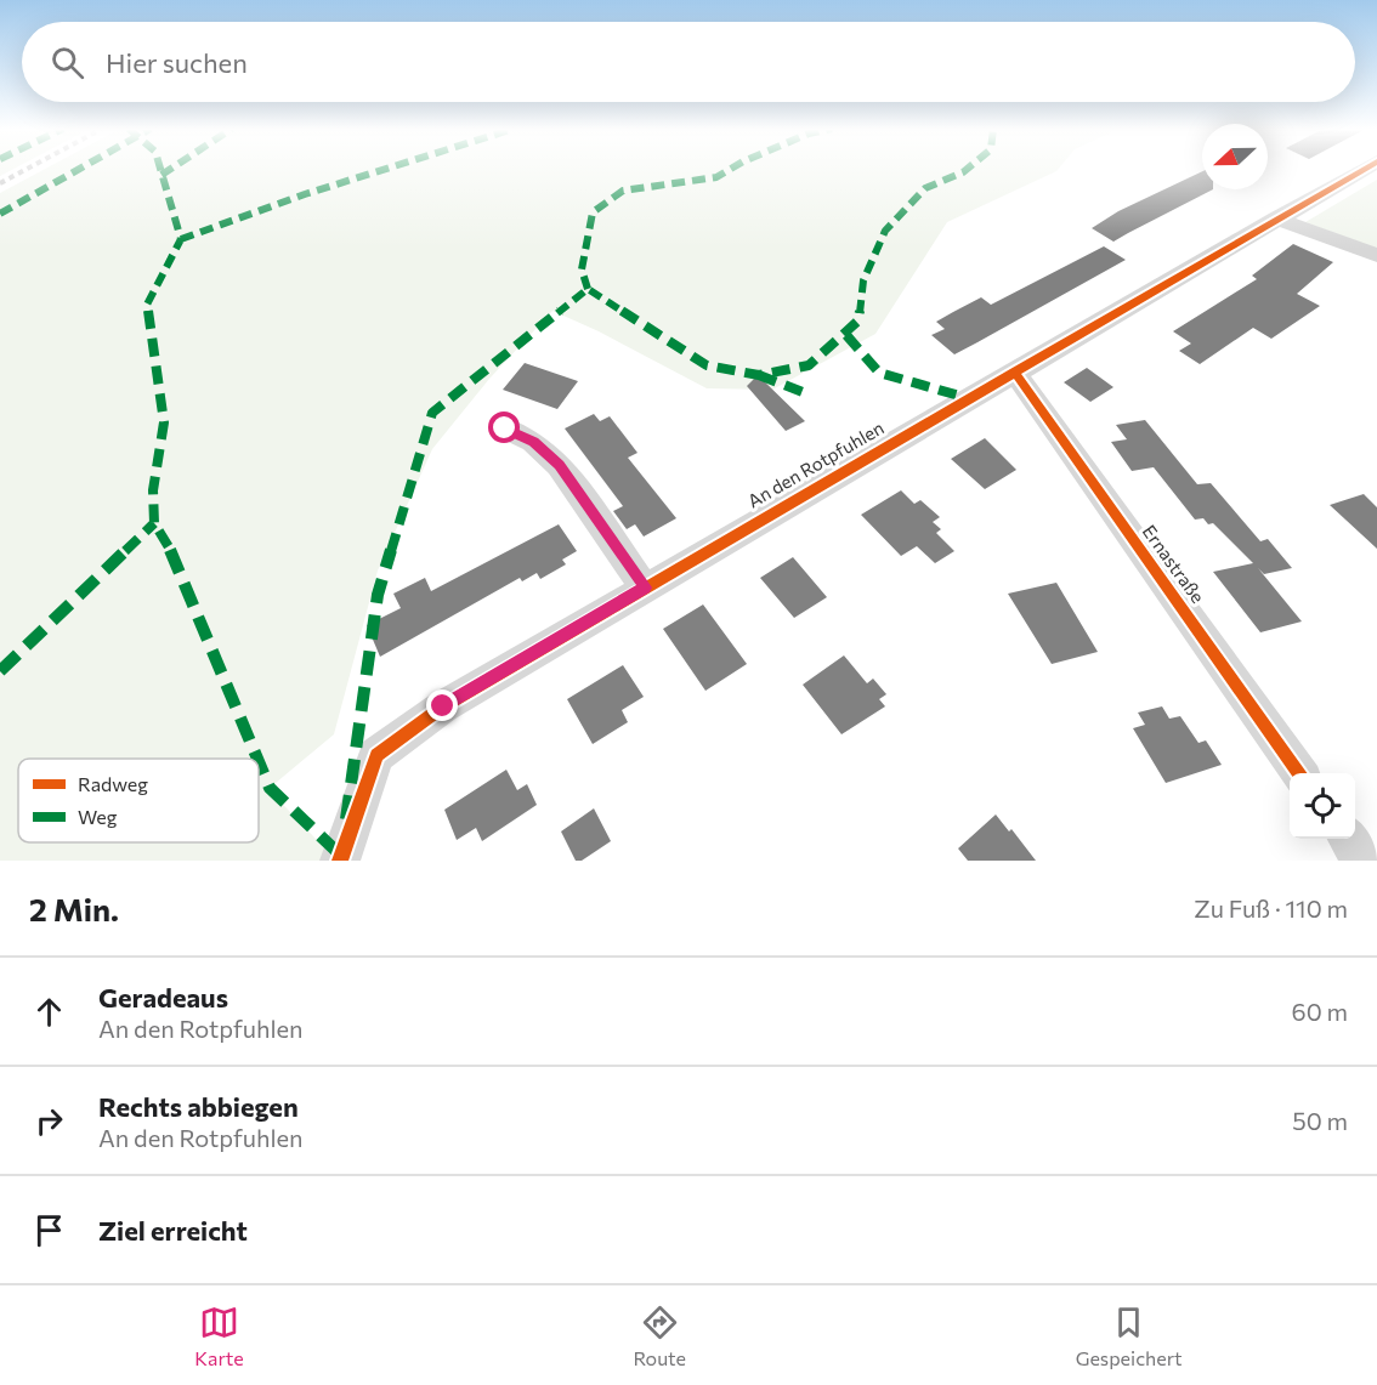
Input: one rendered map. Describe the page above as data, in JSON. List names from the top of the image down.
{
  "streets": {
    "street": ["An den Rotpfuhlen", "Ernastraße"]
  },
  "crossings": [
    ["An den Rotpfuhlen", "Ernastraße"]
  ],
  "legend": ["Radweg", "Weg"],
  "north": "left",
  "page": {
    "search": "Hier suchen",
    "heading": ["2 Min.", "Zu Fuß · 110 m"],
    "list": [
      ["Geradeaus", "An den Rotpfuhlen", "60 m"],
      ["Rechts abbiegen", "An den Rotpfuhlen", "50 m"],
      "Ziel erreicht"
    ],
    "nav": ["Karte", "Route", "Gespeichert"]
  }
}
